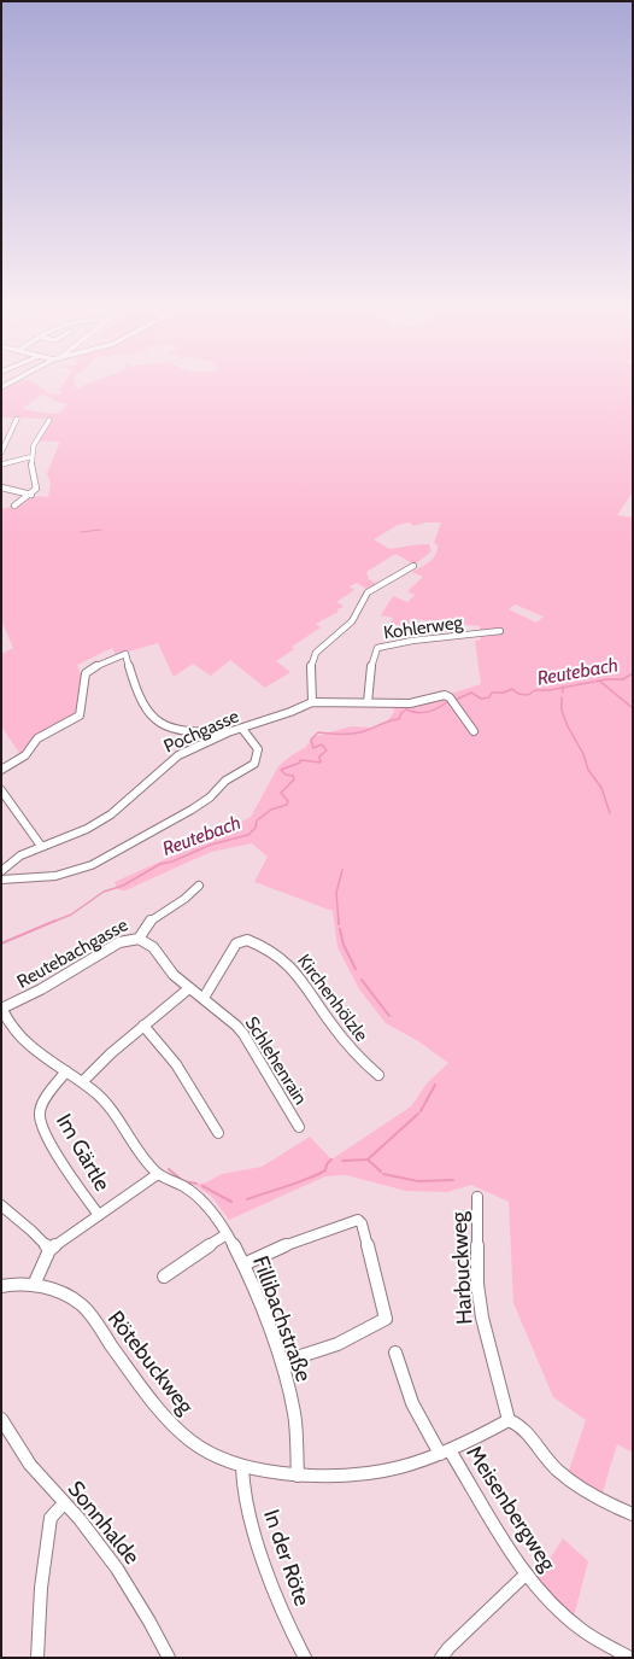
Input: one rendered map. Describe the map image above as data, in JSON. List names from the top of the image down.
{
  "streets": {
    "street": [
      "Kohlerweg",
      "Pochgasse",
      "Reutebachgasse",
      "Kirchenhölzle",
      "Schlehenrain",
      "Im Gärtle",
      "Harbuckweg",
      "Fillibachstraße",
      "Rötebuckweg",
      "Meisenbergweg",
      "Sonnhalde",
      "In der Röte"
    ]
  },
  "crossings": [
    ["Kohlerweg", "Pochgasse"],
    ["Reutebachgasse", "Schlehenrain"],
    ["Reutebachgasse", "Fillibachstraße"],
    ["Kirchenhölzle", "Schlehenrain"],
    ["Im Gärtle", "Fillibachstraße"],
    ["Harbuckweg", "Rötebuckweg"],
    ["Fillibachstraße", "Rötebuckweg"],
    ["Rötebuckweg", "Meisenbergweg"],
    ["Rötebuckweg", "In der Röte"]
  ],
  "water": ["Reutebach"]
}
